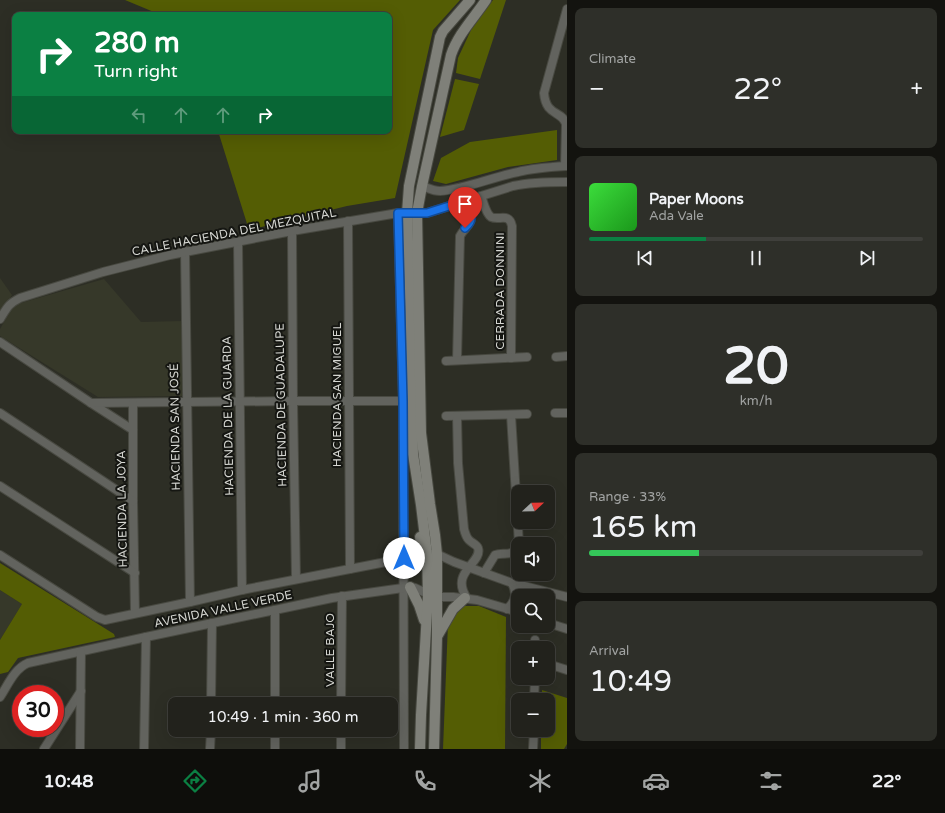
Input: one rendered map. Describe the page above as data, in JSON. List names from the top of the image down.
{
  "streets": {
    "street": [
      "CALLE HACIENDA DEL MEZQUITAL",
      "CERRADA DONNINI",
      "HACIENDA SAN MIGUEL",
      "HACIENDA DE GUADALUPE",
      "HACIENDA DE LA GUARDA",
      "HACIENDA SAN JOSÉ",
      "HACIENDA LA JOYA",
      "AVENIDA VALLE VERDE",
      "VALLE BAJO"
    ]
  },
  "crossings": [
    ["CALLE HACIENDA DEL MEZQUITAL", "CERRADA DONNINI"],
    ["CALLE HACIENDA DEL MEZQUITAL", "HACIENDA SAN MIGUEL"],
    ["CALLE HACIENDA DEL MEZQUITAL", "HACIENDA DE GUADALUPE"],
    ["CALLE HACIENDA DEL MEZQUITAL", "HACIENDA DE LA GUARDA"],
    ["CALLE HACIENDA DEL MEZQUITAL", "HACIENDA SAN JOSÉ"],
    ["HACIENDA SAN MIGUEL", "AVENIDA VALLE VERDE"],
    ["HACIENDA DE GUADALUPE", "AVENIDA VALLE VERDE"],
    ["HACIENDA DE LA GUARDA", "AVENIDA VALLE VERDE"],
    ["HACIENDA SAN JOSÉ", "AVENIDA VALLE VERDE"],
    ["HACIENDA LA JOYA", "AVENIDA VALLE VERDE"],
    ["AVENIDA VALLE VERDE", "VALLE BAJO"]
  ],
  "north": "right",
  "page": {
    "tile": [
      "Climate",
      ["20", "km/h"],
      ["Range · 33%", "165 km"],
      ["Arrival", "10:49"]
    ],
    "turn": ["280 m", "Turn right"],
    "heat": ["−", "22°", "+"],
    "song": ["Paper Moons", "Ada Vale"],
    "map_buttons": ["+", "−"],
    "limit": "30",
    "trip": "10:49 · 1 min · 360 m",
    "tabs": ["10:48", "22°"]
  }
}
